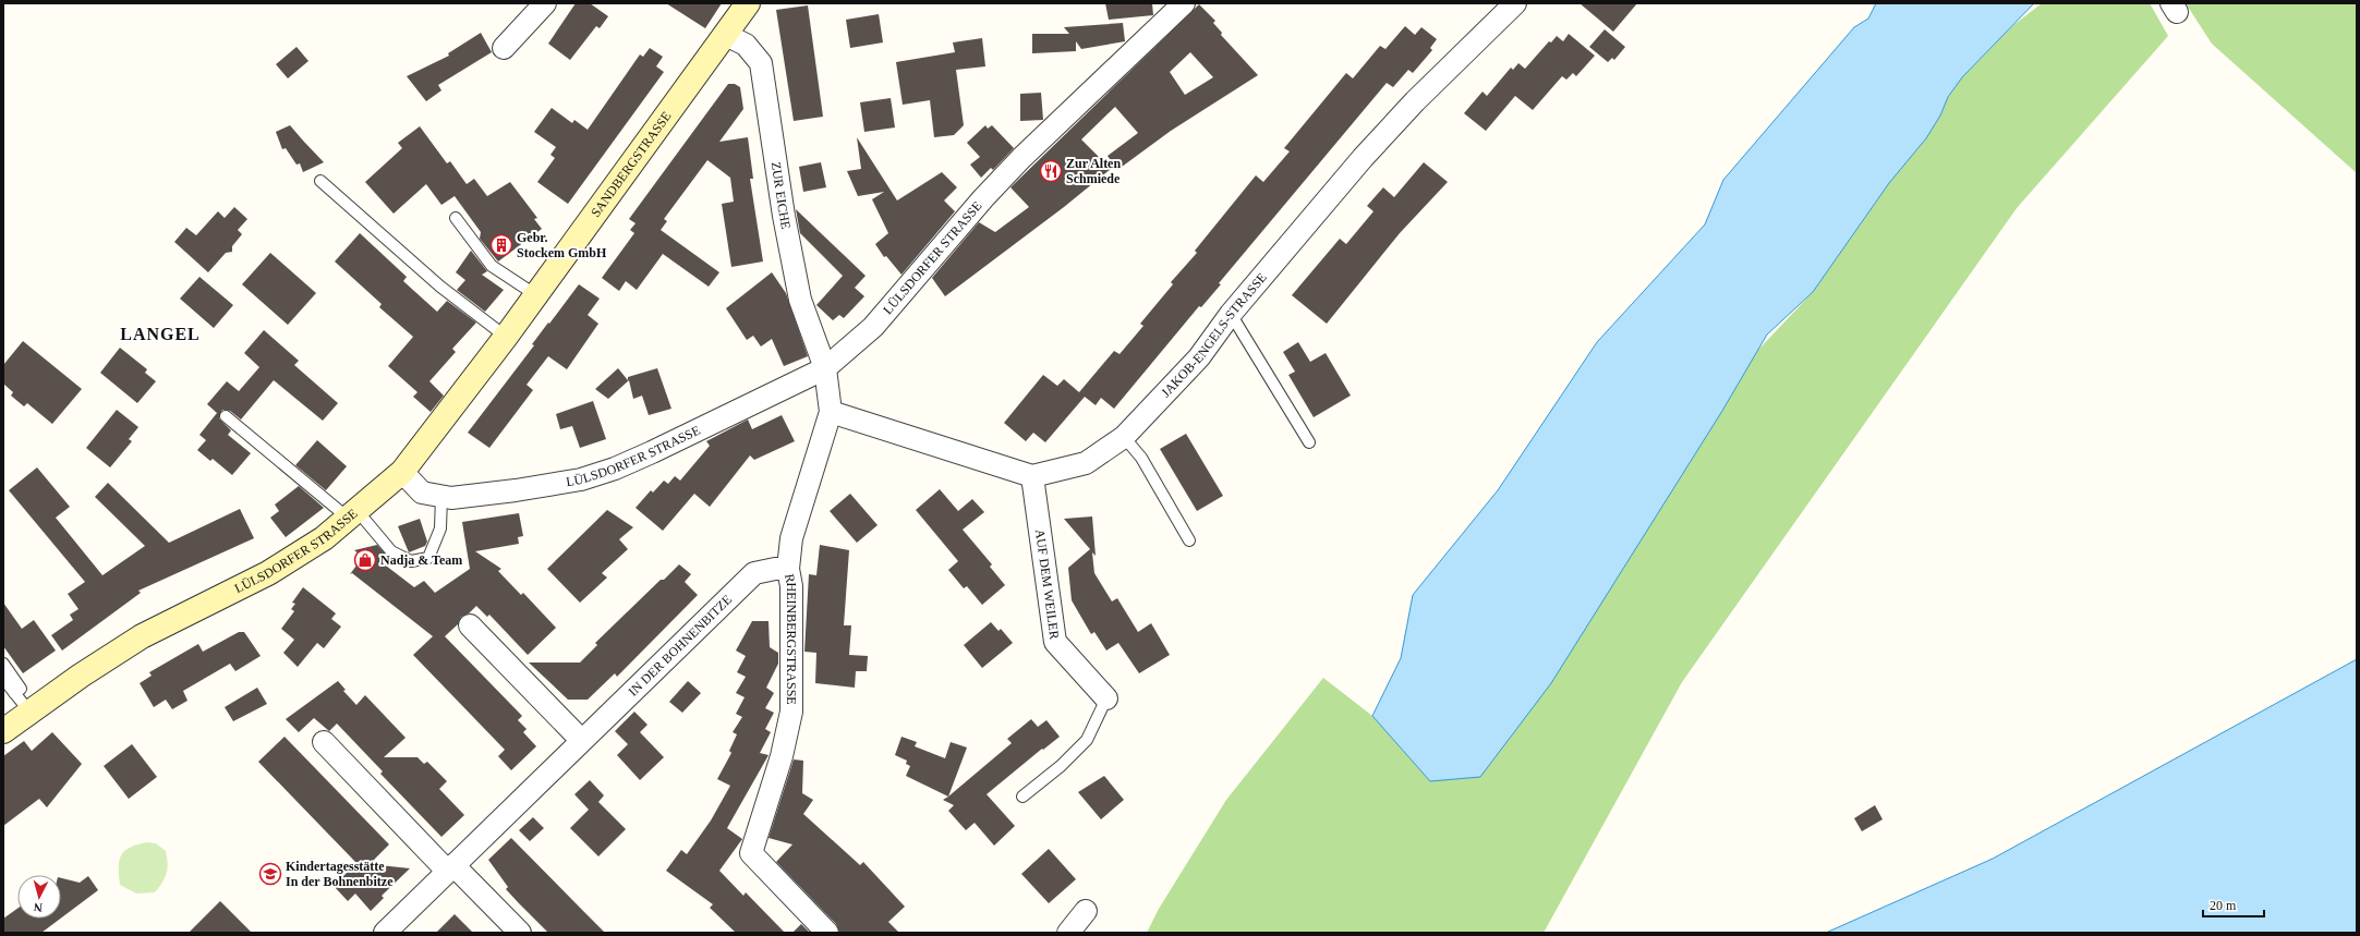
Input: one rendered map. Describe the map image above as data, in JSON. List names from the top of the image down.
{
  "streets": {
    "street": [
      "SANDBERGSTRASSE",
      "ZUR EICHE",
      "LÜLSDORFER STRASSE",
      "JAKOB-ENGELS-STRASSE",
      "AUF DEM WEILER",
      "RHEINBERGSTRASSE",
      "IN DER BOHNENBITZE"
    ]
  },
  "crossings": [
    ["SANDBERGSTRASSE", "ZUR EICHE"],
    ["SANDBERGSTRASSE", "LÜLSDORFER STRASSE"],
    ["ZUR EICHE", "LÜLSDORFER STRASSE"],
    ["ZUR EICHE", "RHEINBERGSTRASSE"],
    ["LÜLSDORFER STRASSE", "RHEINBERGSTRASSE"],
    ["JAKOB-ENGELS-STRASSE", "AUF DEM WEILER"],
    ["RHEINBERGSTRASSE", "IN DER BOHNENBITZE"]
  ],
  "districts": ["LANGEL"],
  "places": {
    "restaurant": ["Zur Alten Schmiede"],
    "building": ["Gebr. Stockem GmbH"],
    "shop": ["Nadja & Team"],
    "school or university": ["Kindertagesstätte In der Bohnenbitze"]
  },
  "scale_bar": "20 m",
  "north": "bottom"
}
